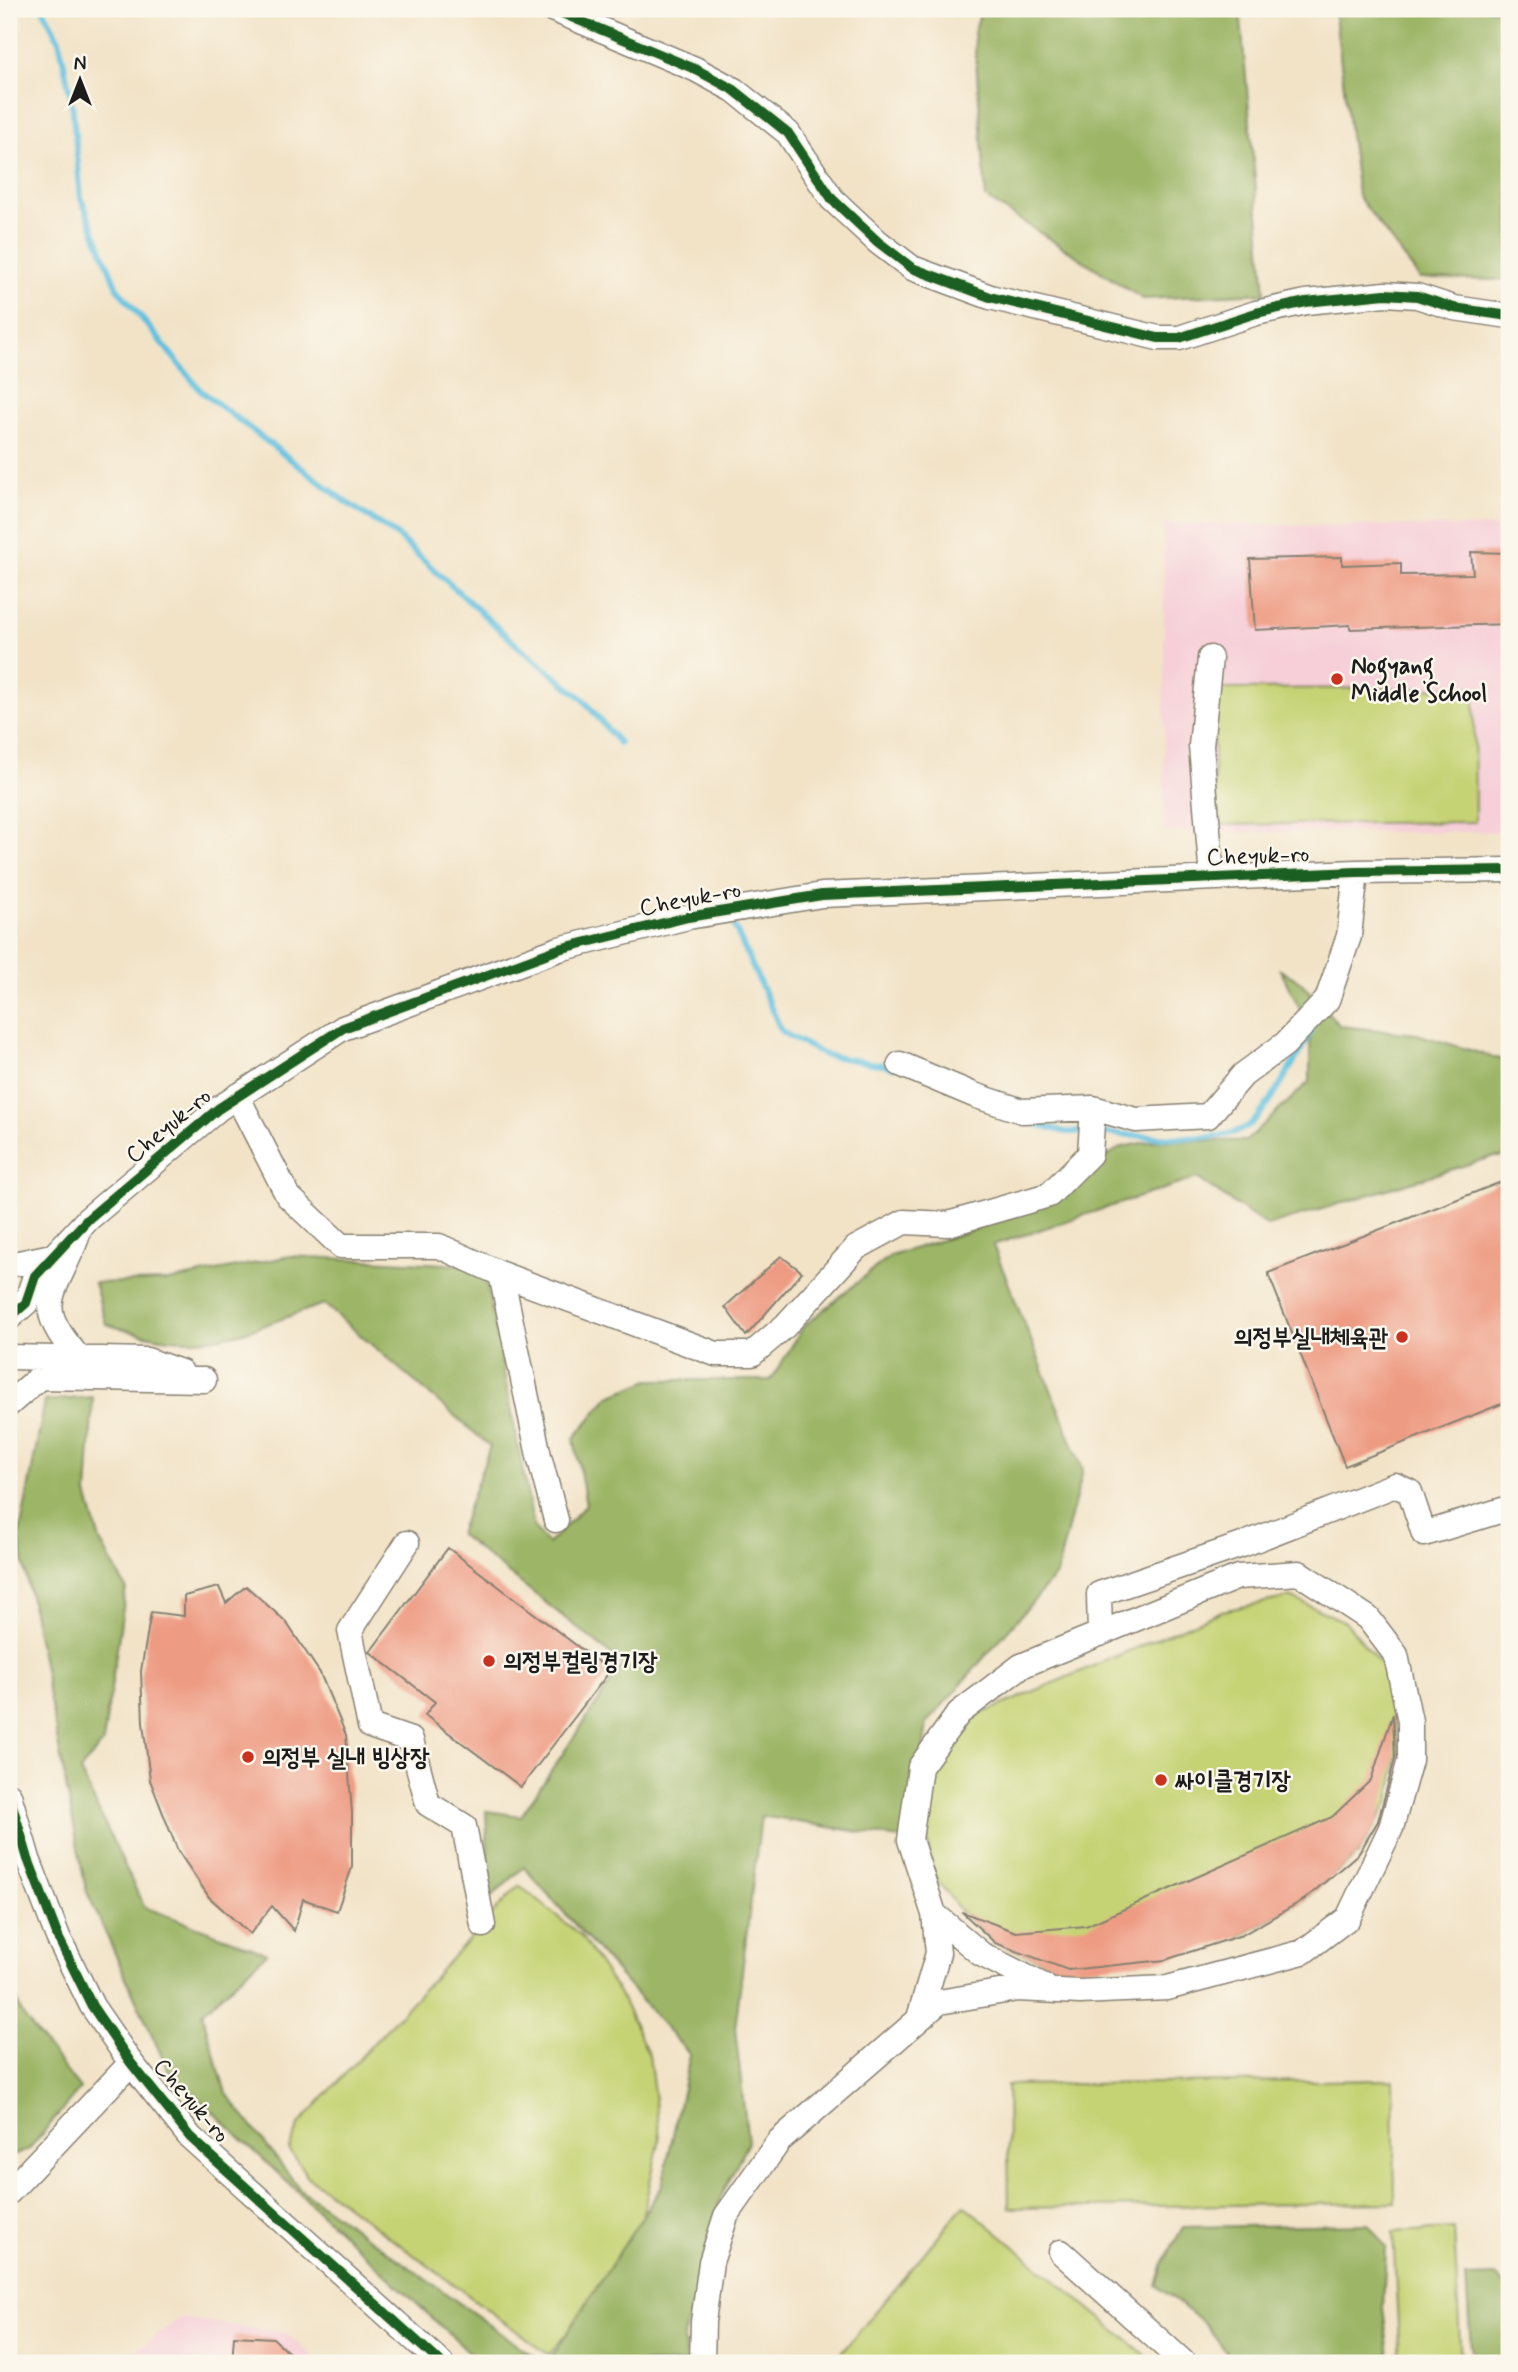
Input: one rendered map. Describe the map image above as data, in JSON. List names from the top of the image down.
{
  "streets": {
    "street": ["Cheyuk-ro"]
  },
  "places": [
    "Nogyang Middle School",
    "의정부실내체육관",
    "의정부컬링경기장",
    "의정부 실내 빙상장",
    "싸이클경기장"
  ],
  "north": "top"
}
